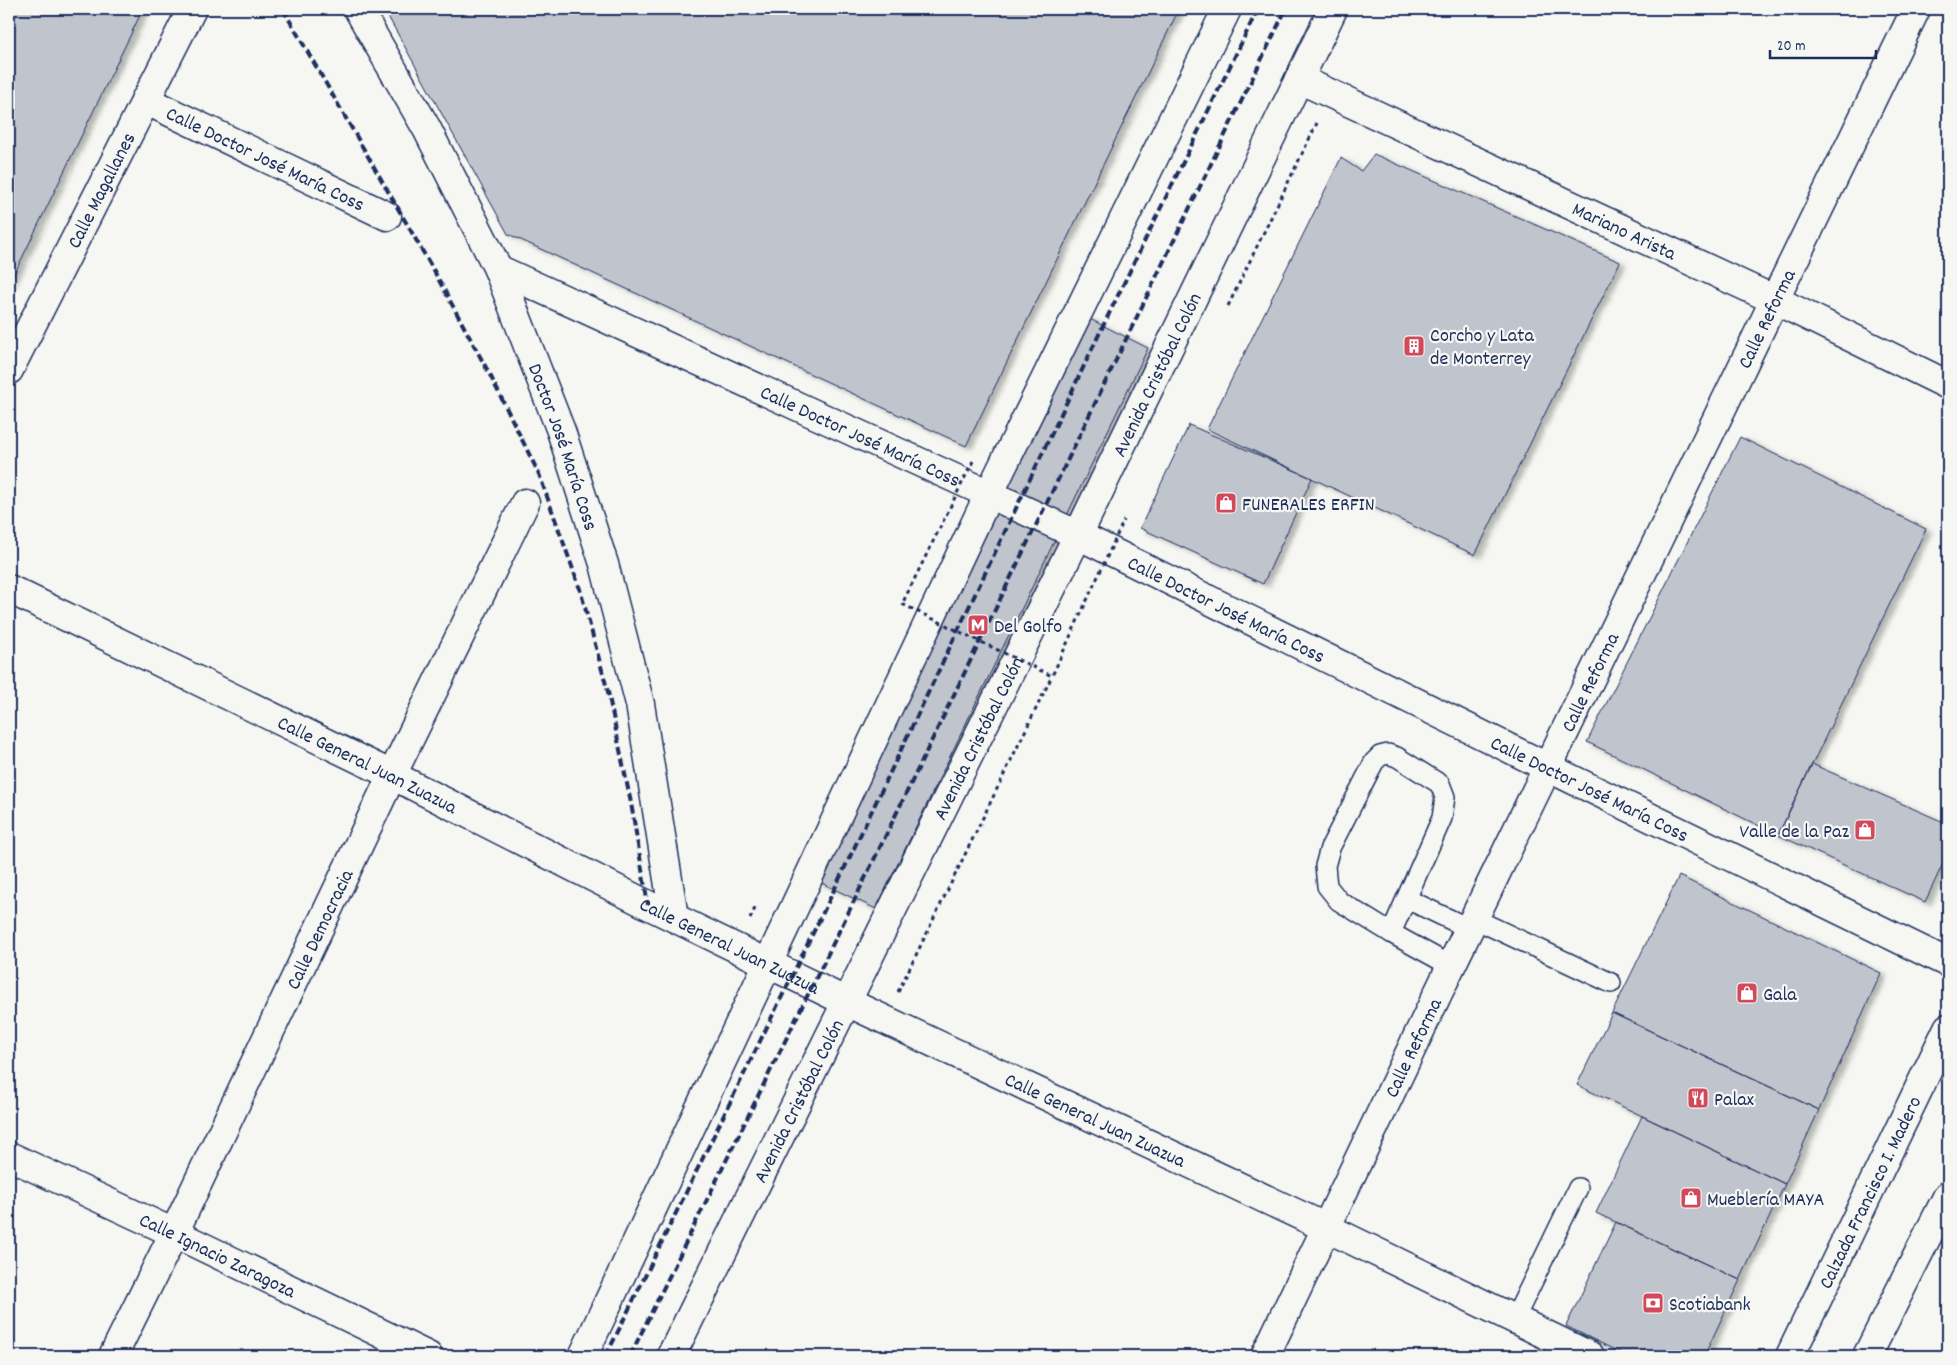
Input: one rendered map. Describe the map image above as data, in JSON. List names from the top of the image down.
{
  "streets": {
    "street": [
      "Calle Doctor José María Coss",
      "Calle Magallanes",
      "Mariano Arista",
      "Calle Reforma",
      "Avenida Cristóbal Colón",
      "Doctor José María Coss",
      "Calle General Juan Zuazua",
      "Calle Democracia",
      "Calzada Francisco I. Madero",
      "Calle Ignacio Zaragoza"
    ]
  },
  "crossings": [
    ["Calle Doctor José María Coss", "Calle Magallanes"],
    ["Calle Doctor José María Coss", "Calle Reforma"],
    ["Calle Doctor José María Coss", "Avenida Cristóbal Colón"],
    ["Calle Doctor José María Coss", "Doctor José María Coss"],
    ["Mariano Arista", "Calle Reforma"],
    ["Mariano Arista", "Avenida Cristóbal Colón"],
    ["Calle Reforma", "Calle General Juan Zuazua"],
    ["Avenida Cristóbal Colón", "Calle General Juan Zuazua"],
    ["Doctor José María Coss", "Calle General Juan Zuazua"],
    ["Calle General Juan Zuazua", "Calle Democracia"],
    ["Calle Democracia", "Calle Ignacio Zaragoza"]
  ],
  "places": {
    "building": ["Corcho y Lata de Monterrey"],
    "shop": [
      "FUNERALES ERFIN",
      "Valle de la Paz",
      "Gala",
      "Mueblería MAYA"
    ],
    "metro station": ["Del Golfo"],
    "restaurant": ["Palax"],
    "bank": ["Scotiabank"]
  },
  "scale_bar": "20 m"
}
